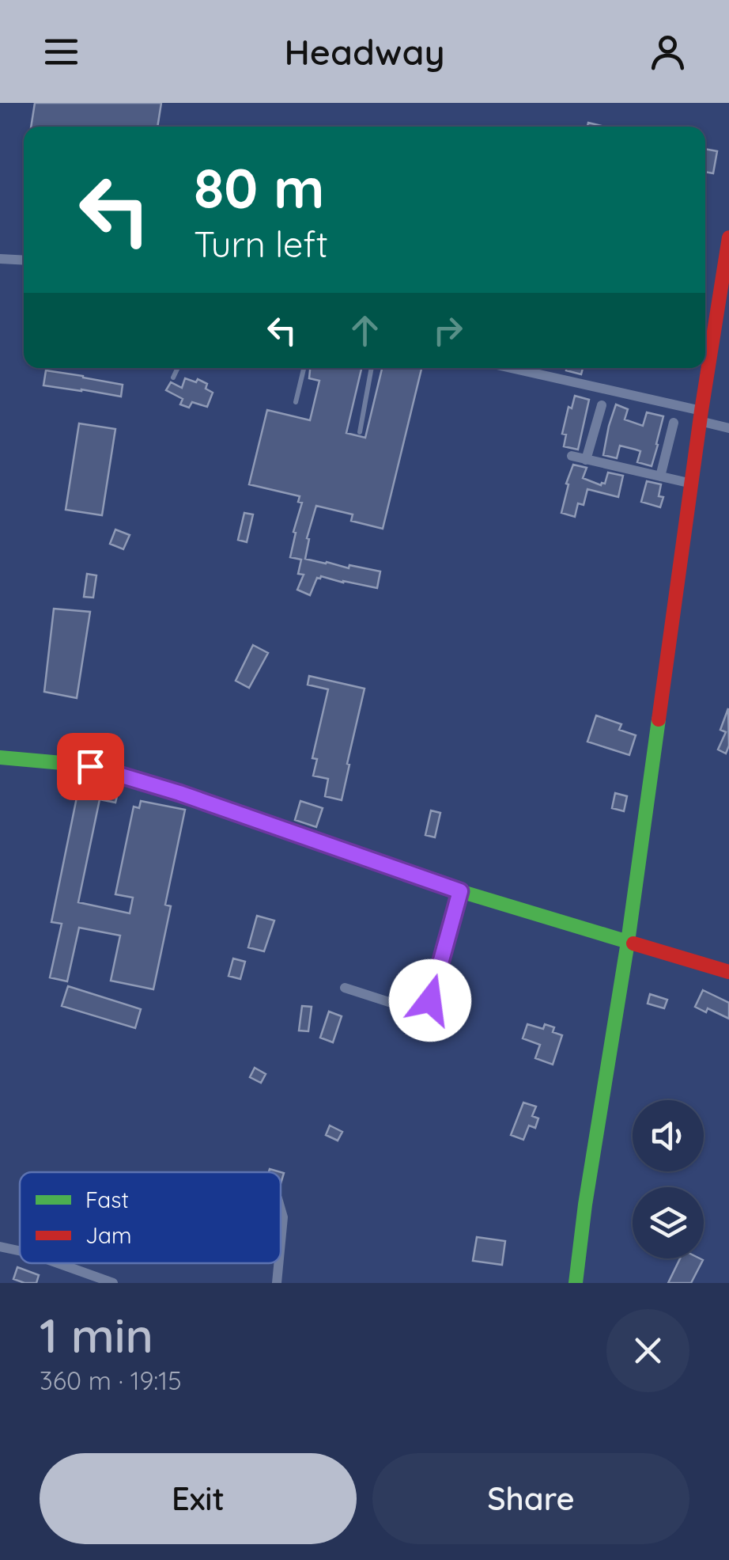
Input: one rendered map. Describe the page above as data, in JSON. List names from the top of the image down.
{
  "legend": ["Fast", "Jam"],
  "page": {
    "header": "Headway",
    "turn": ["80 m", "Turn left"],
    "heading": ["1 min", "360 m · 19:15"],
    "buttons": ["Exit", "Share"]
  }
}
